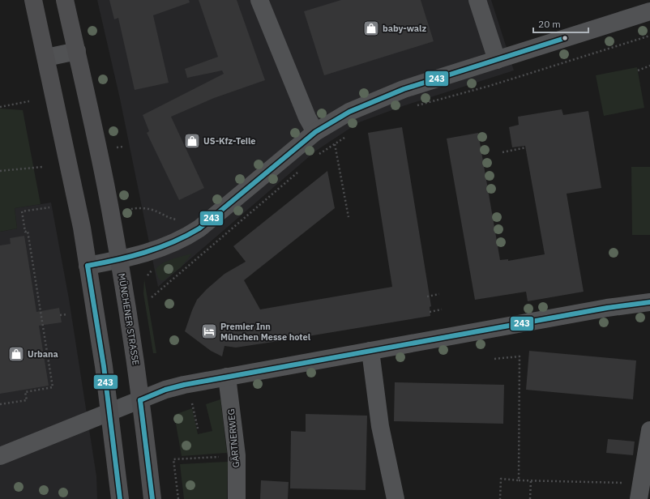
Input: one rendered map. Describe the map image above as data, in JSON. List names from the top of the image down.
{
  "streets": {
    "main road": ["MÜNCHENER STRASSE"],
    "street": ["GÄRTNERWEG"]
  },
  "places": {
    "shop": ["baby-walz", "US-Kfz-Teile", "Urbana"],
    "hotel": ["Premier Inn München Messe hotel"]
  },
  "lines": ["transit line 243"],
  "scale_bar": "20 m"
}
